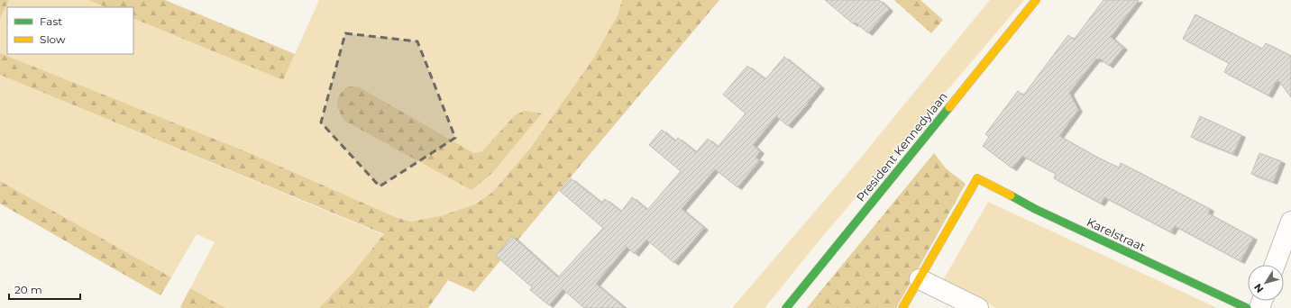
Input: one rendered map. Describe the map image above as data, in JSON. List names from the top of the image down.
{
  "streets": {
    "street": ["President Kennedylaan", "Karelstraat"]
  },
  "legend": ["Fast", "Slow"],
  "scale_bar": "20 m",
  "north": "bottom left"
}
